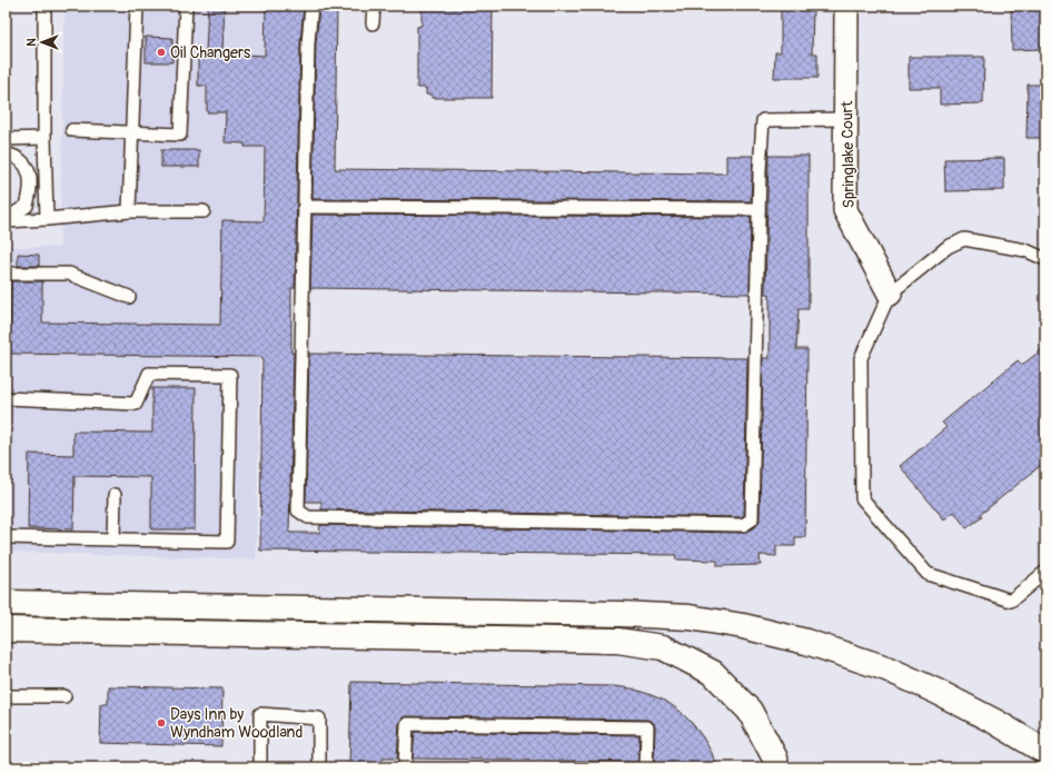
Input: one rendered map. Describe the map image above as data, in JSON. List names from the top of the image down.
{
  "streets": {
    "street": ["Springlake Court"]
  },
  "places": ["Oil Changers", "Days Inn by Wyndham Woodland"],
  "north": "left"
}
